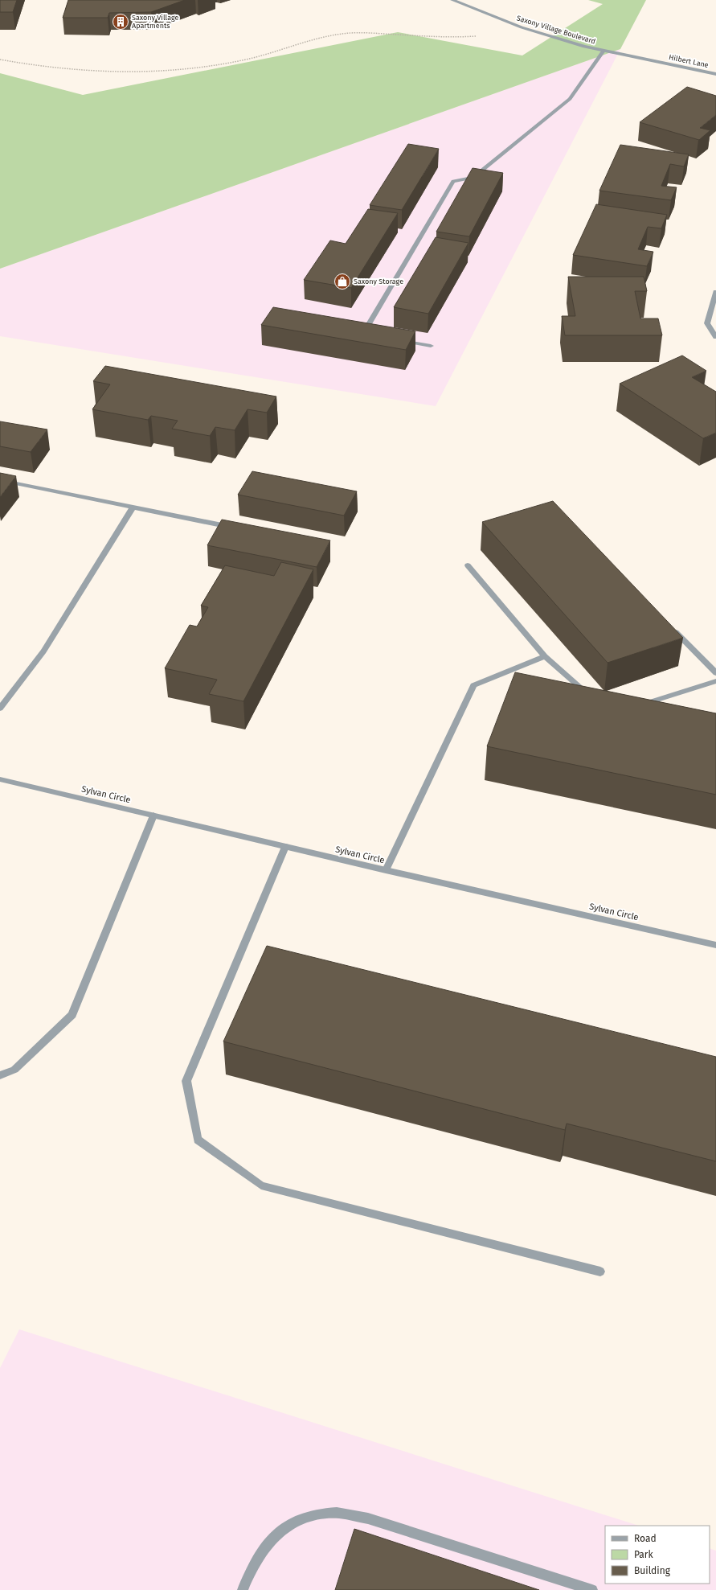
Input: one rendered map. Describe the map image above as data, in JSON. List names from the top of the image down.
{
  "streets": {
    "street": ["Saxony Village Boulevard", "Hilbert Lane", "Sylvan Circle"]
  },
  "crossings": [
    ["Saxony Village Boulevard", "Hilbert Lane"]
  ],
  "places": {
    "building": ["Saxony Village Apartments"],
    "shop": ["Saxony Storage"]
  },
  "legend": ["Road", "Park", "Building"]
}
